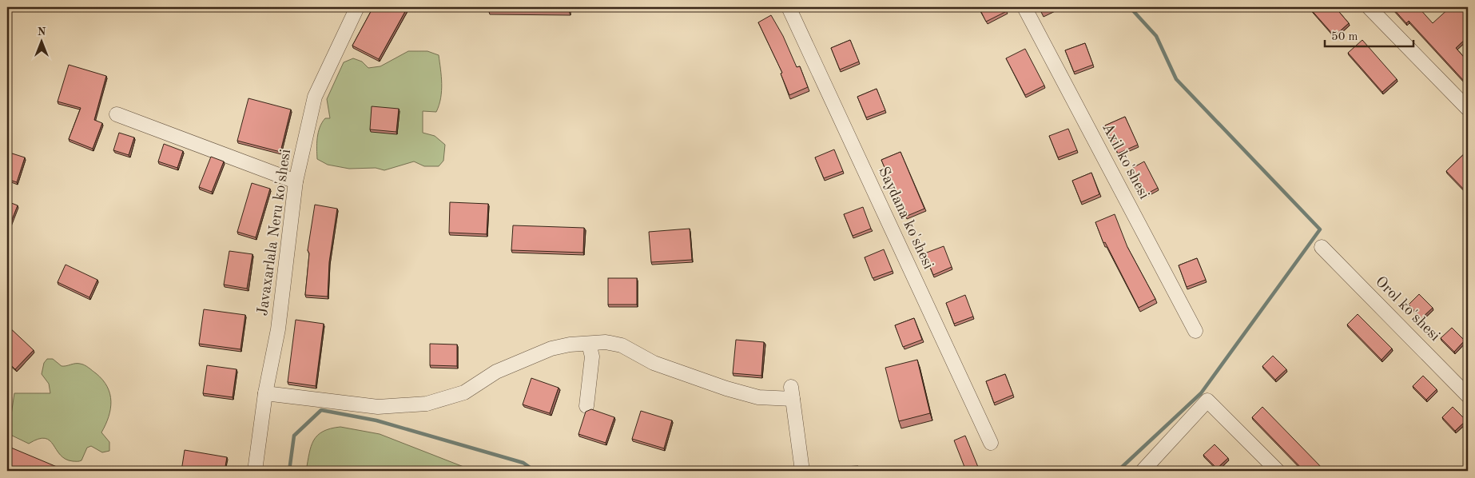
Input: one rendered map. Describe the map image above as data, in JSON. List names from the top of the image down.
{
  "streets": {
    "street": [
      "Axil ko'shesi",
      "Saydana ko'shesi",
      "Javaxarlala Neru ko'shesi",
      "Orol ko'shesi"
    ]
  },
  "scale_bar": "50 m",
  "north": "top"
}
